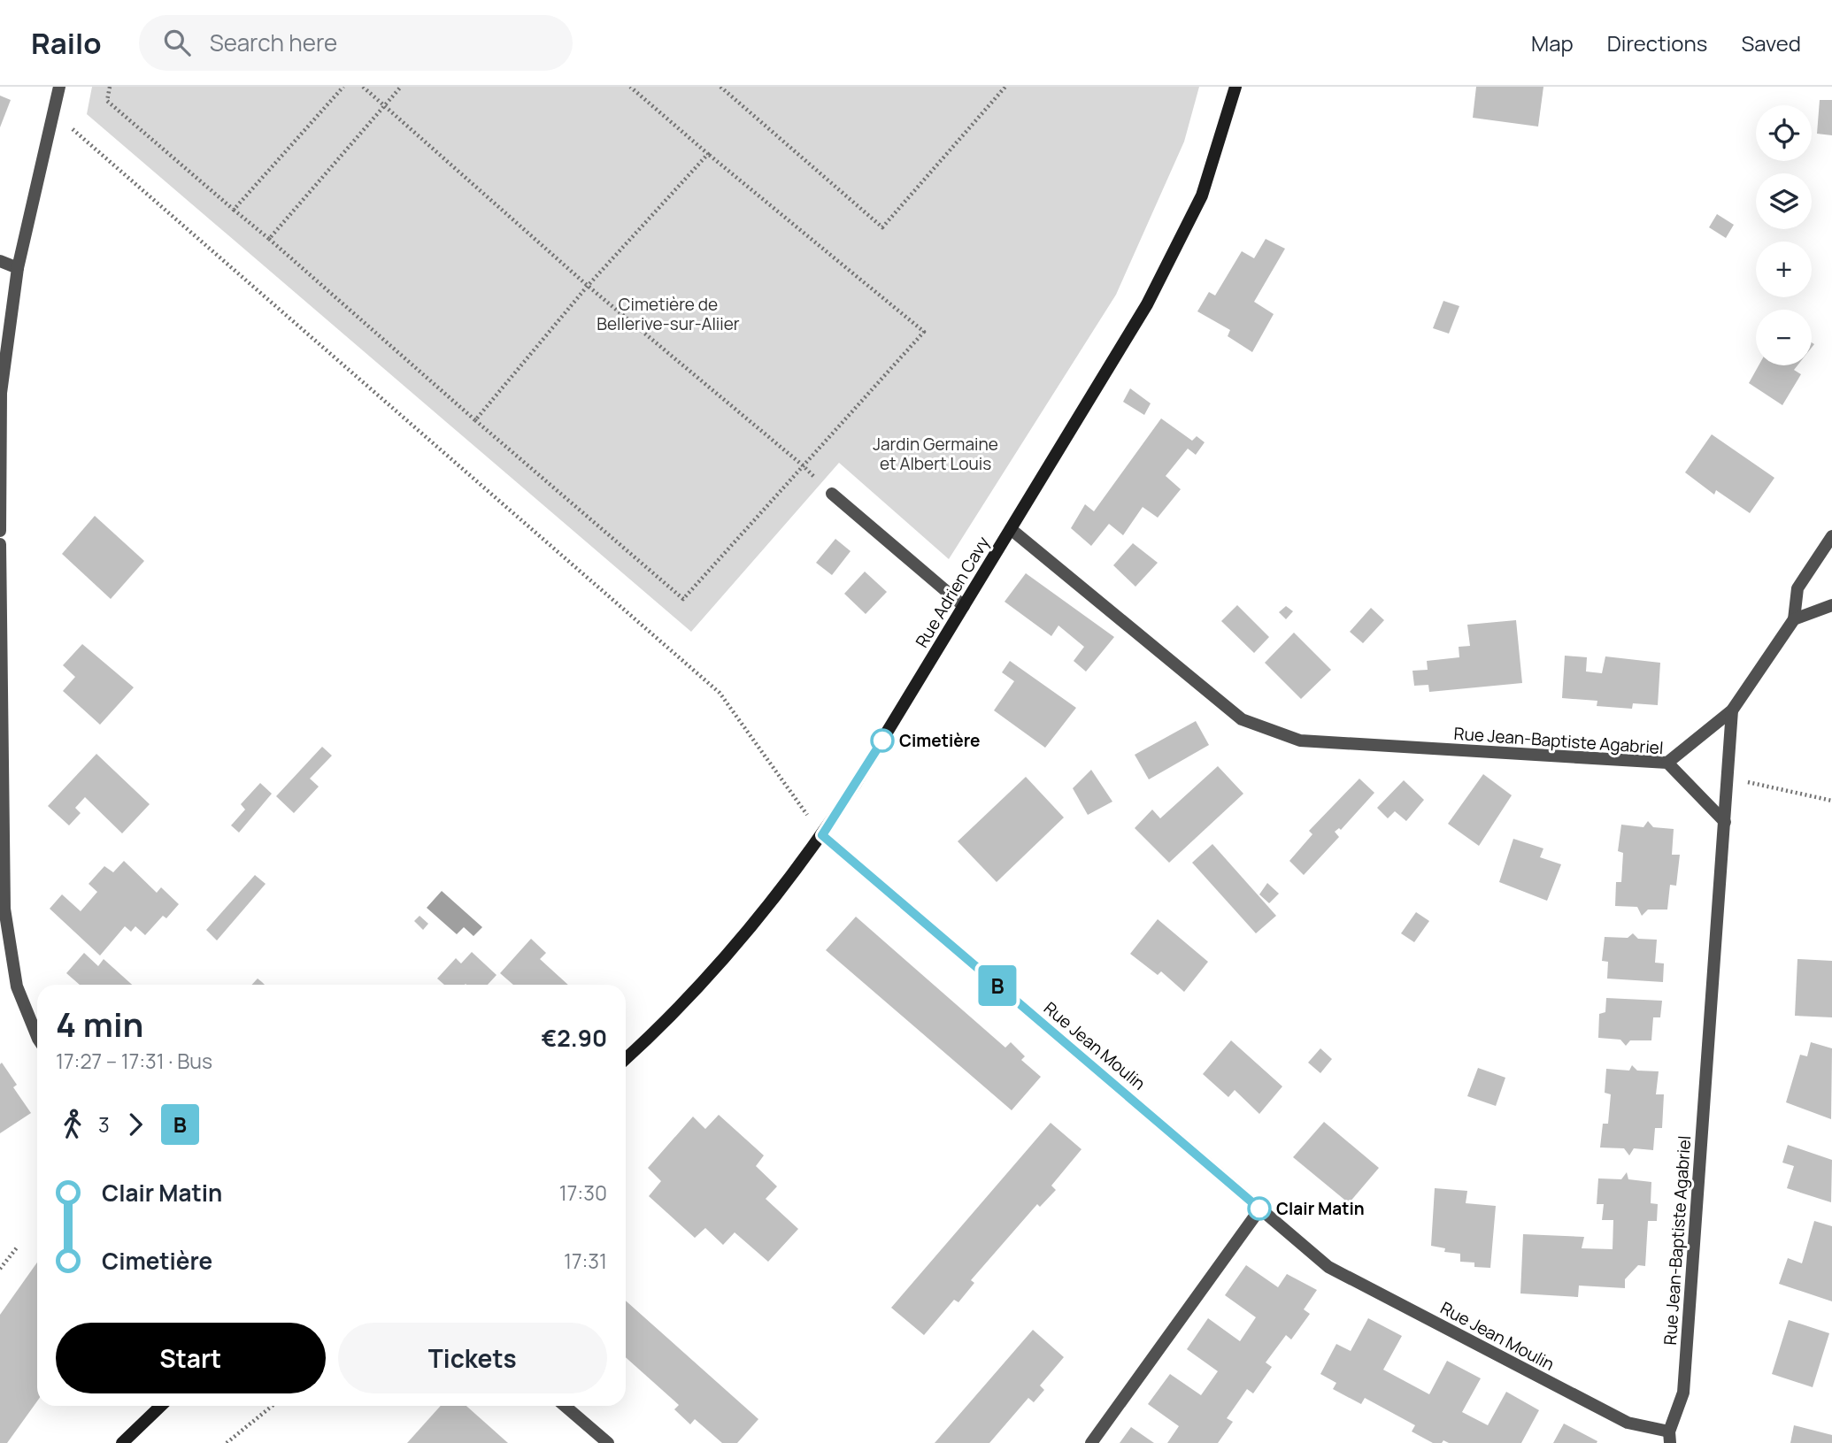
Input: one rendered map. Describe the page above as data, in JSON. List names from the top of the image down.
{
  "streets": {
    "main road": ["Rue Adrien Cavy"],
    "street": ["Rue Jean-Baptiste Agabriel", "Rue Jean Moulin"]
  },
  "crossings": [
    ["Rue Adrien Cavy", "Rue Jean-Baptiste Agabriel"],
    ["Rue Adrien Cavy", "Rue Jean Moulin"],
    ["Rue Jean-Baptiste Agabriel", "Rue Jean Moulin"]
  ],
  "parks": ["Cimetière de Bellerive-sur-Aliier", "Jardin Germaine et Albert Louis"],
  "places": ["Cimetière", "Clair Matin"],
  "lines": ["bus line B"],
  "page": {
    "header": "Railo",
    "search": "Search here",
    "nav": ["Map", "Directions", "Saved"],
    "on_map": "B",
    "map_buttons": ["+", "−"],
    "heading": ["4 min", "17:27 – 17:31 · Bus", "€2.90"],
    "legs": ["3", "B"],
    "list": [
      {
        "name": "Clair Matin",
        "value": "17:30"
      },
      {
        "name": "Cimetière",
        "value": "17:31"
      }
    ],
    "buttons": ["Start", "Tickets"]
  }
}
